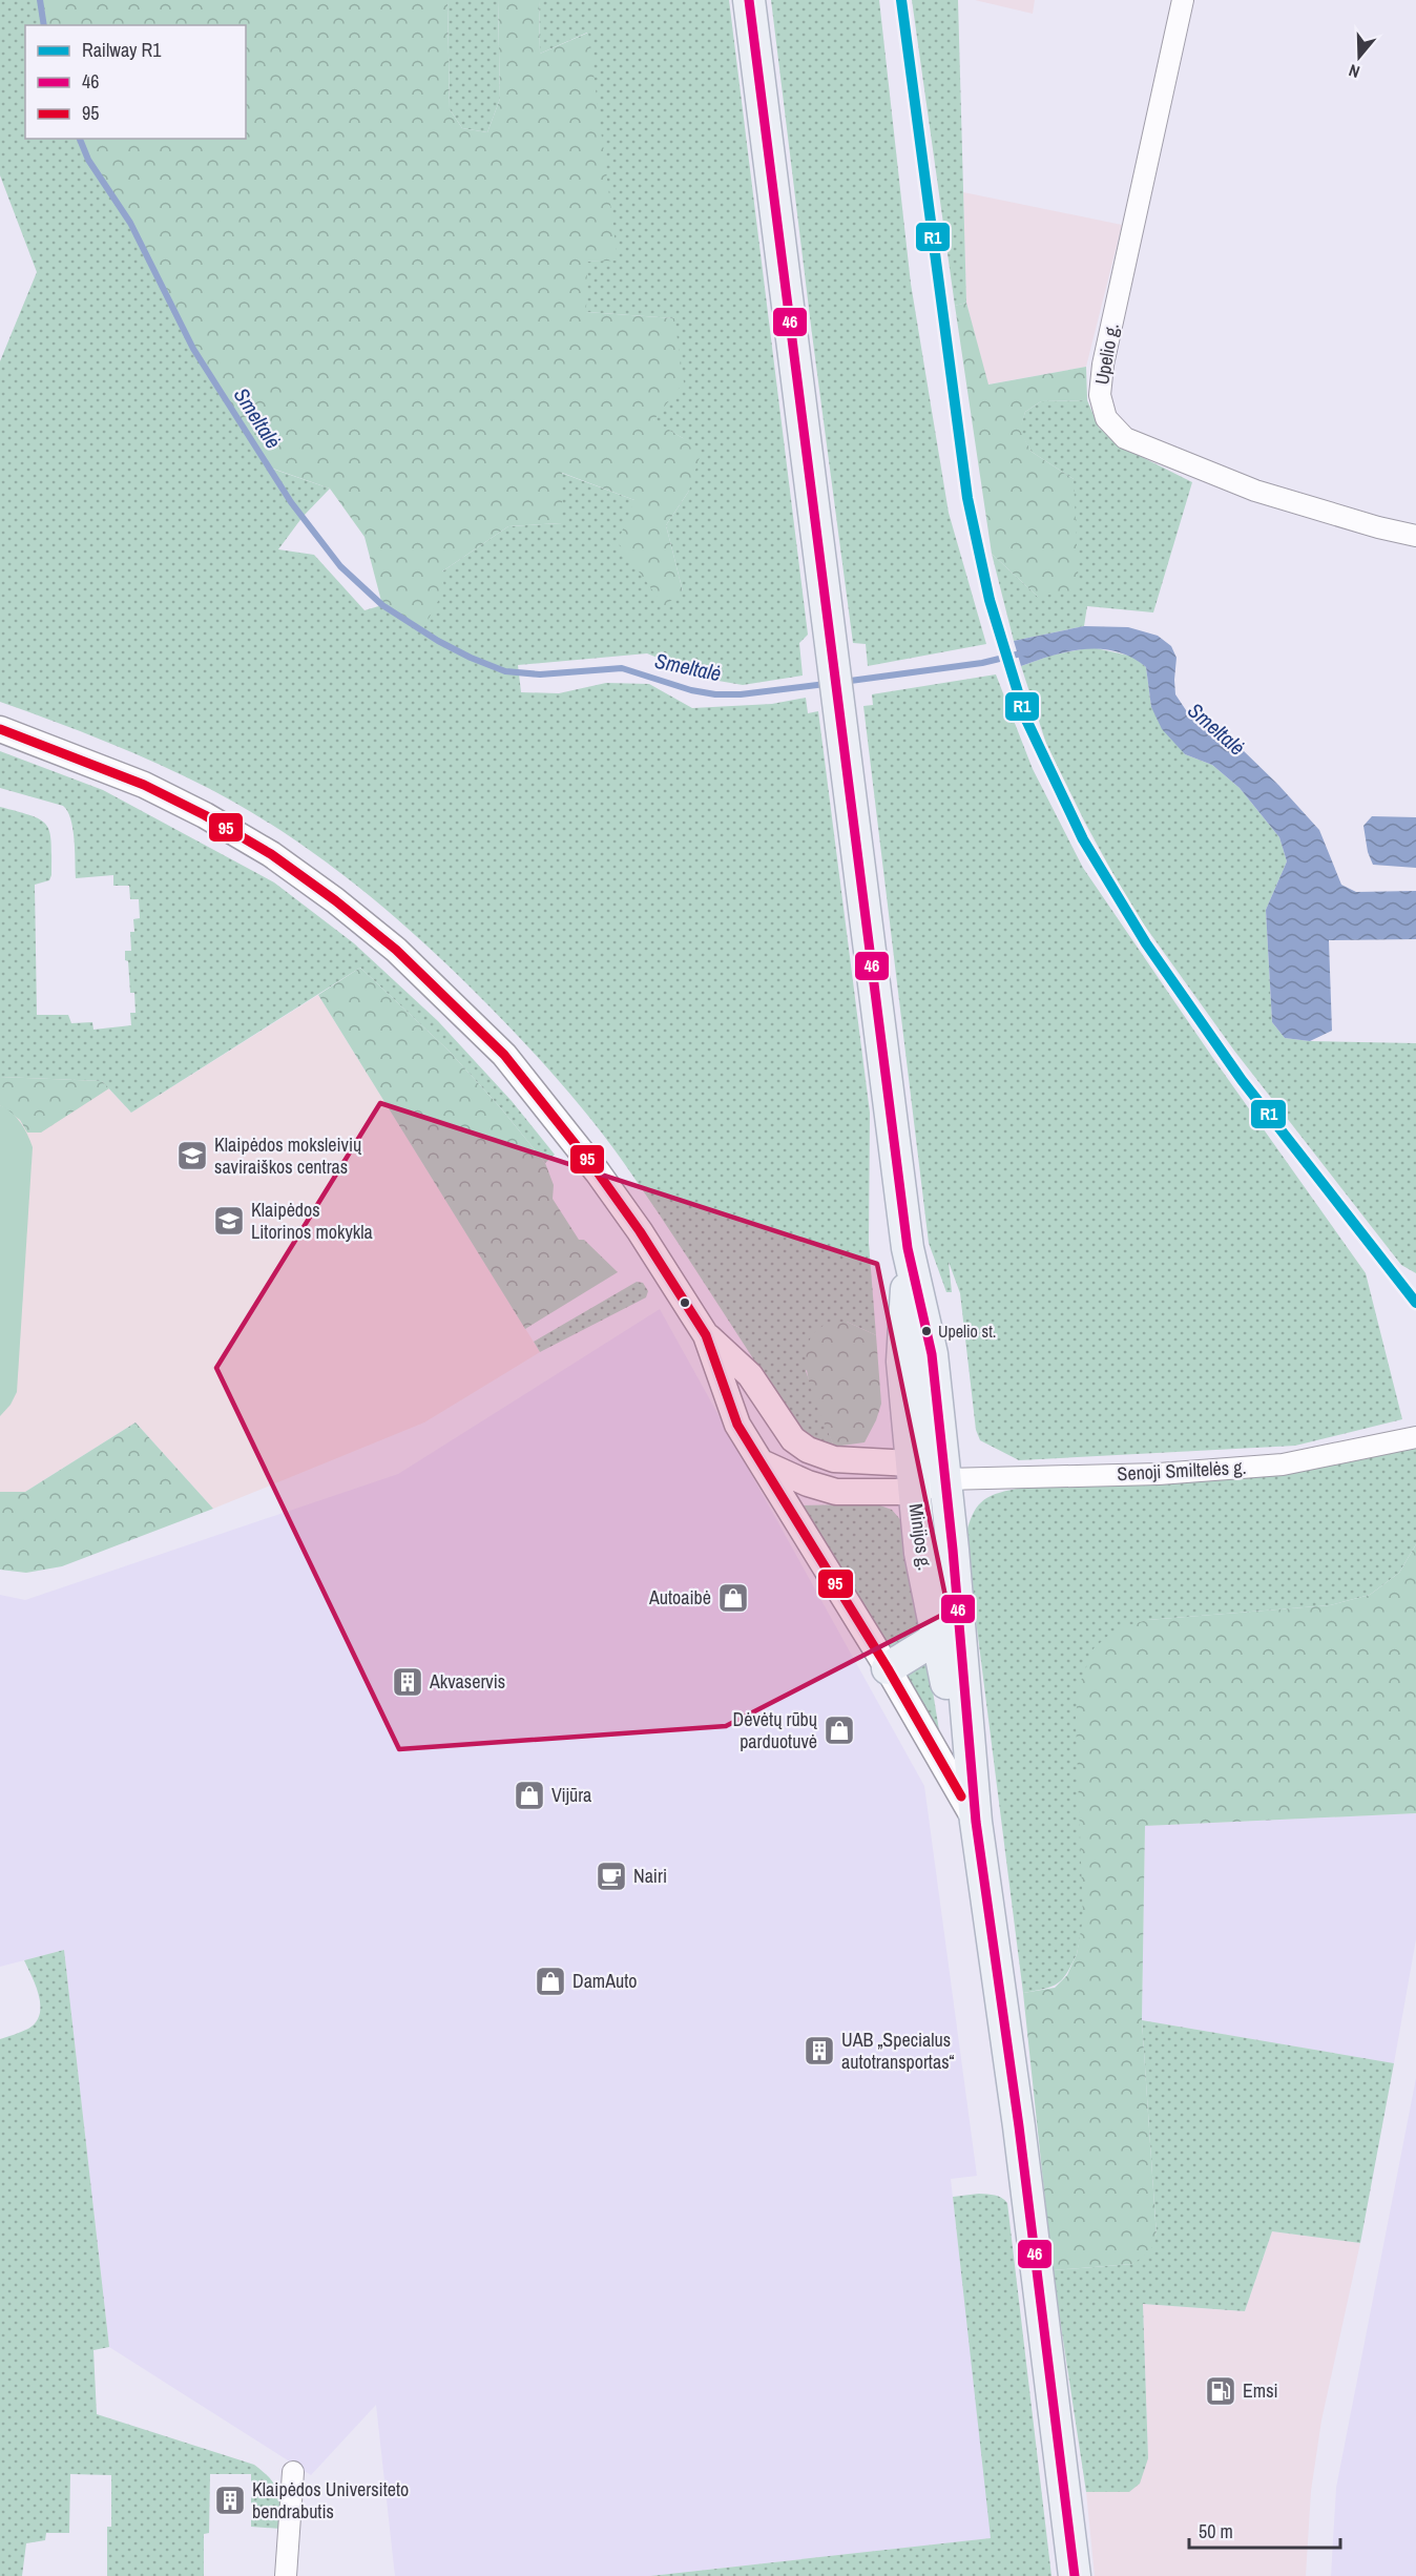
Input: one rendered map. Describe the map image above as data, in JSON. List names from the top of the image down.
{
  "streets": {
    "main road": ["Minijos g."],
    "street": ["Upelio g.", "Senoji Smiltelės g."]
  },
  "crossings": [
    ["Senoji Smiltelės g.", "Minijos g."]
  ],
  "water": ["Smeltalė"],
  "places": {
    "school or university": ["Klaipėdos moksleivių saviraiškos centras", "Klaipėdos Litorinos mokykla"],
    "other": ["Upelio st."],
    "shop": [
      "Autoaibė",
      "Dėvėtų rūbų parduotuvė",
      "Vijūra",
      "DamAuto"
    ],
    "building": ["Akvaservis", "UAB „Specialus autotransportas“", "Klaipėdos Universiteto bendrabutis"],
    "cafe": ["Nairi"],
    "fuel station": ["Emsi"]
  },
  "lines": ["rail line R1", "transit line 46", "transit line 95"],
  "legend": ["Railway R1", "46", "95"],
  "scale_bar": "50 m",
  "north": "bottom"
}
